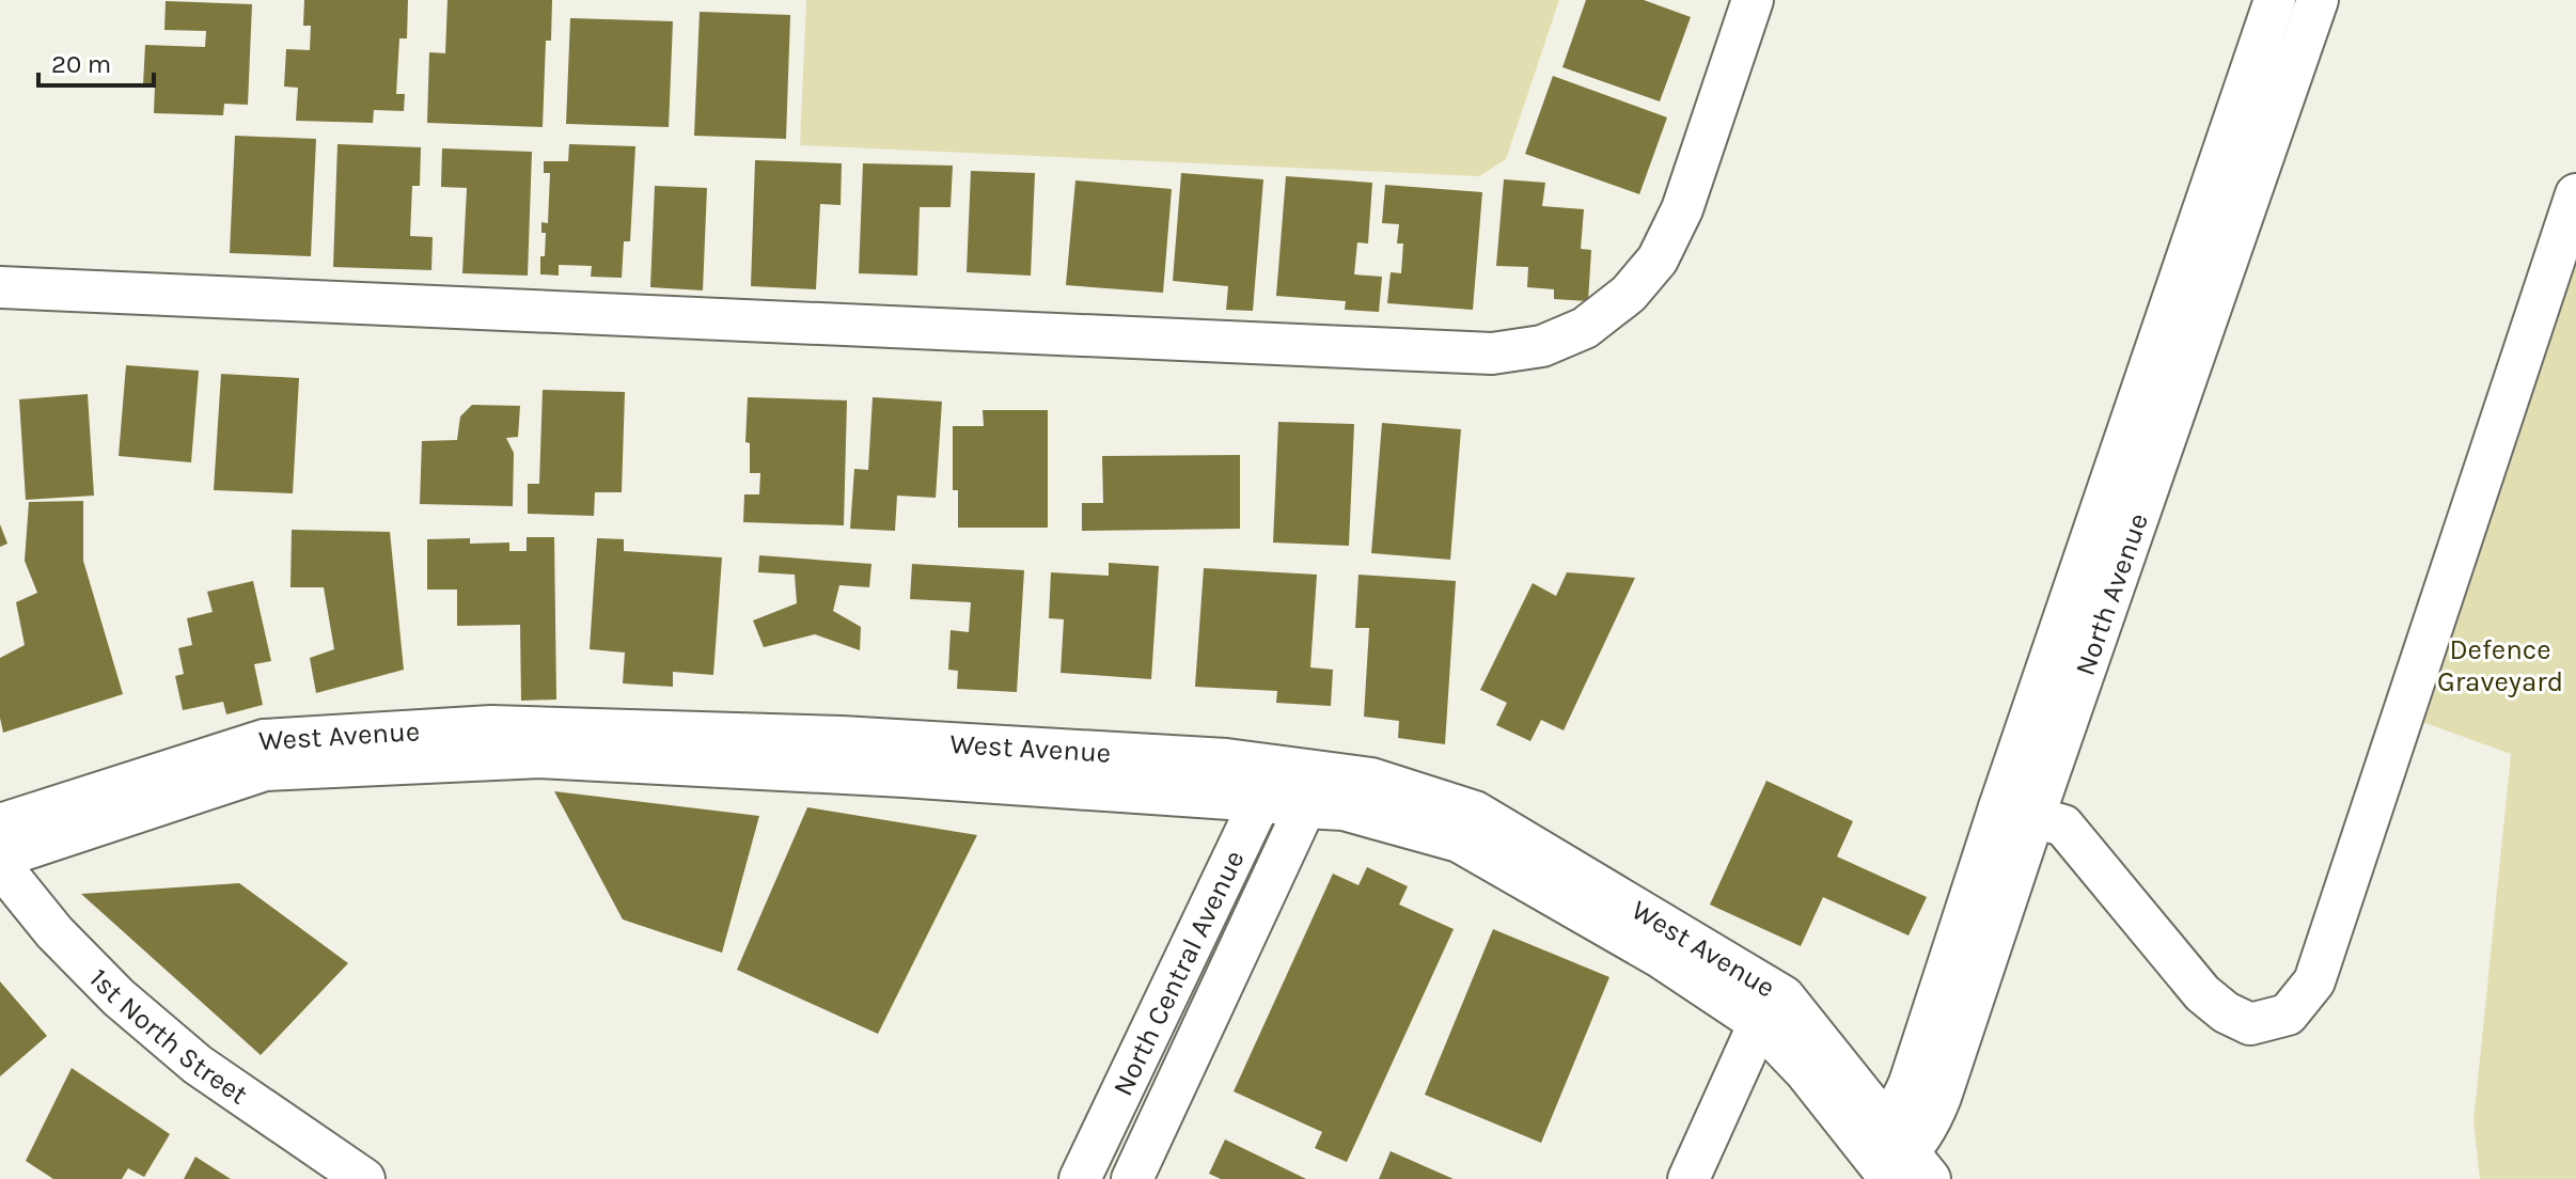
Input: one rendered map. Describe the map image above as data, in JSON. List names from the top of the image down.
{
  "streets": {
    "street": [
      "North Avenue",
      "West Avenue",
      "North Central Avenue",
      "1st North Street"
    ]
  },
  "crossings": [
    ["North Avenue", "West Avenue"],
    ["West Avenue", "North Central Avenue"]
  ],
  "parks": ["Defence Graveyard"],
  "scale_bar": "20 m"
}
